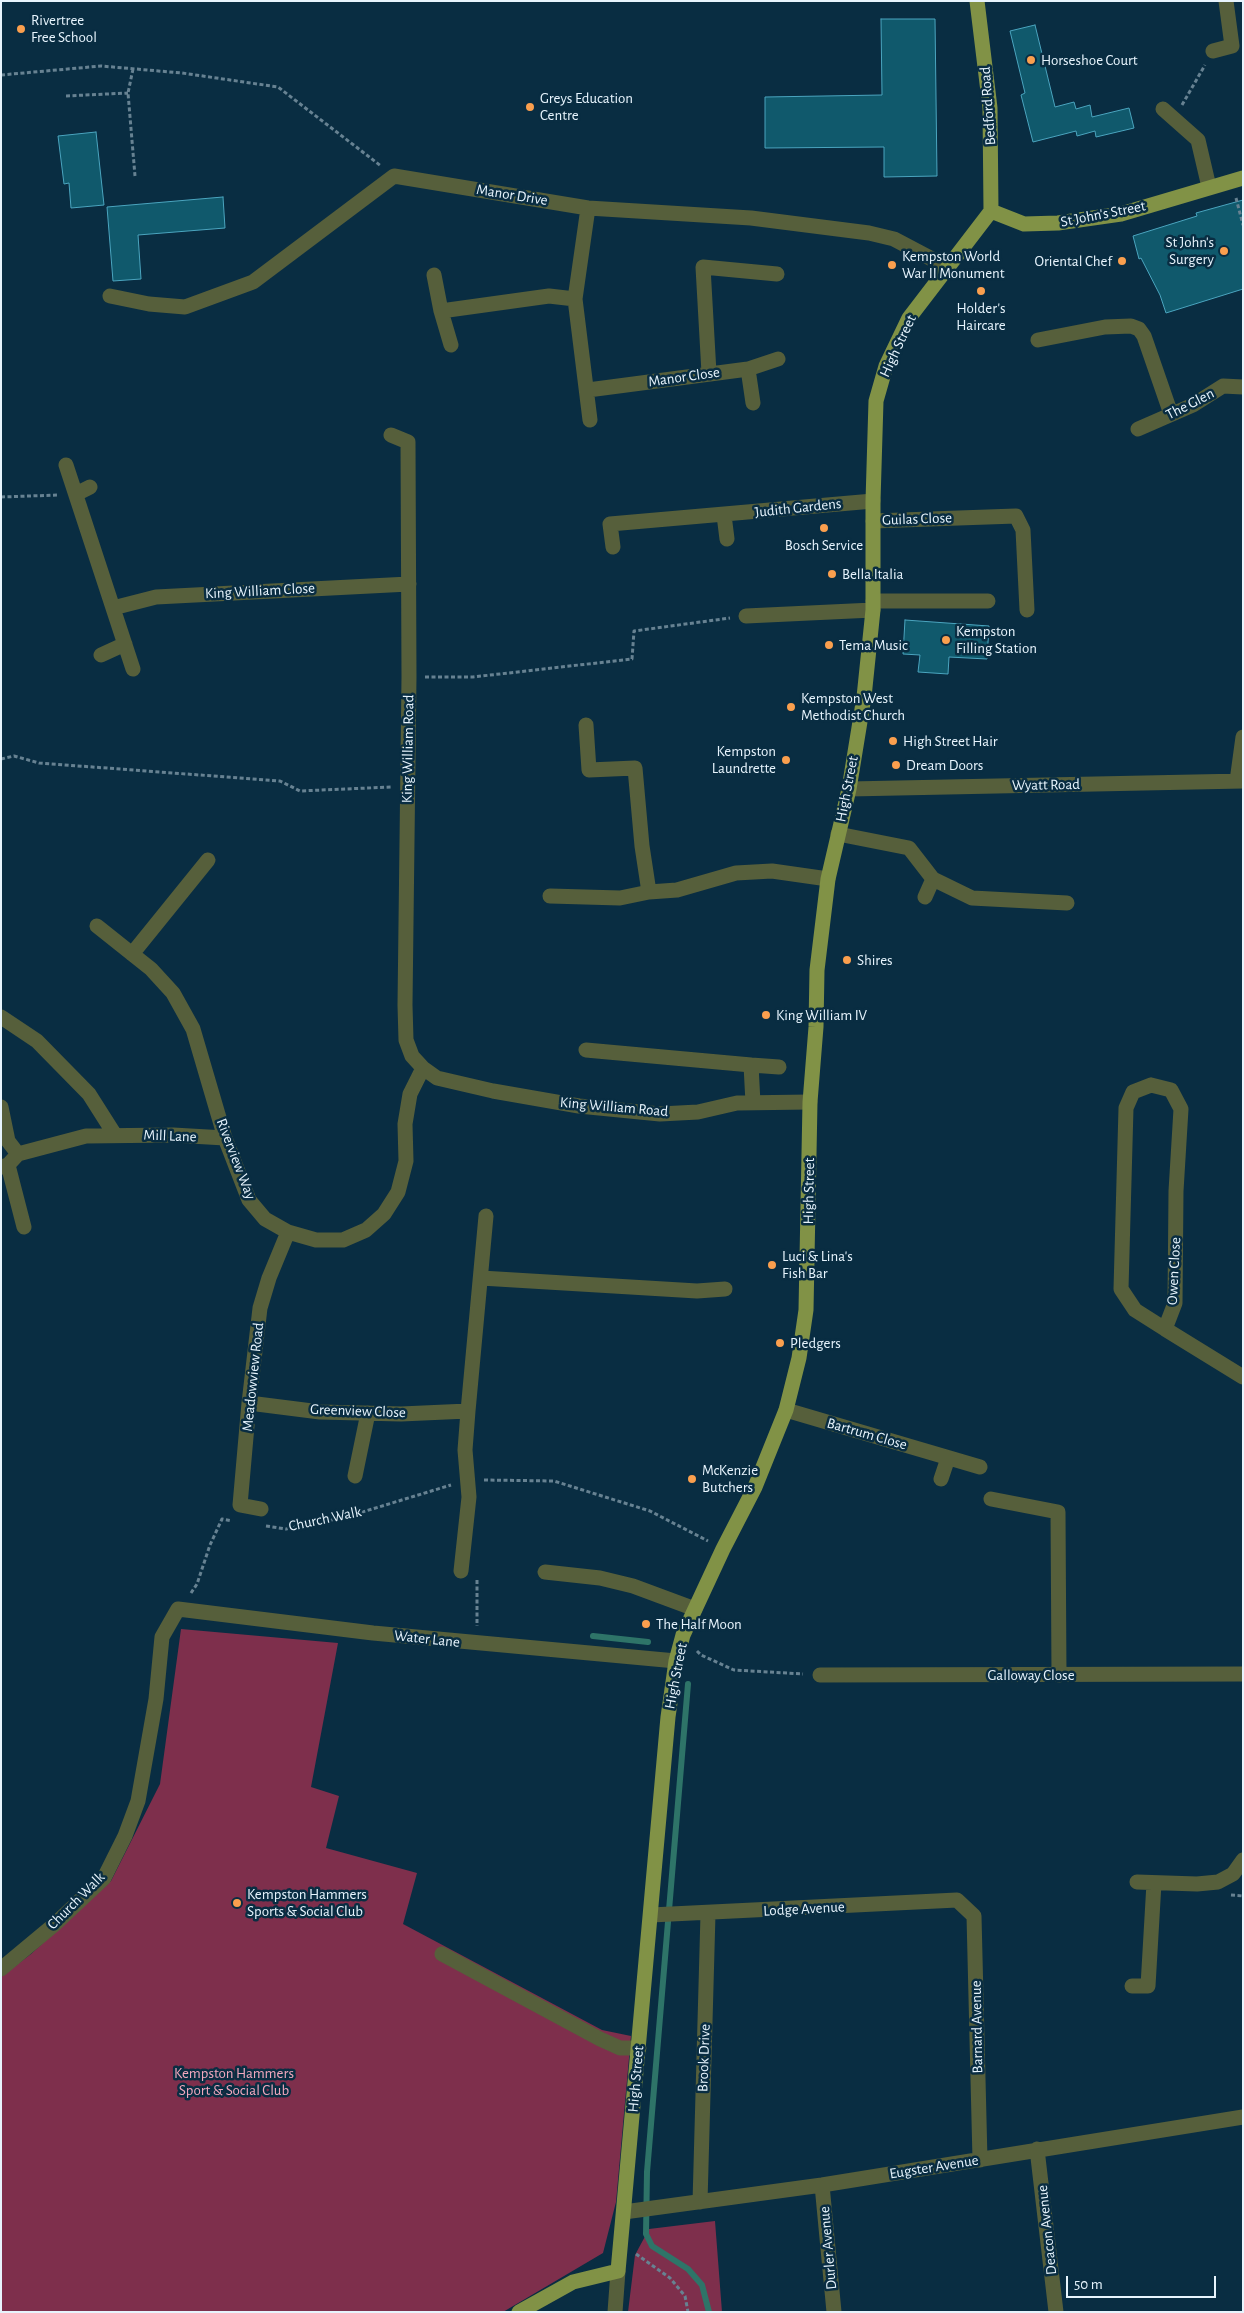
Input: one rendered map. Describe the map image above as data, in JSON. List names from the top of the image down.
{
  "streets": {
    "main road": ["Bedford Road", "St John's Street", "High Street"],
    "street": [
      "Manor Drive",
      "Manor Close",
      "The Glen",
      "Judith Gardens",
      "Guilas Close",
      "King William Close",
      "King William Road",
      "Wyatt Road",
      "Mill Lane",
      "Riverview Way",
      "Owen Close",
      "Meadowview Road",
      "Greenview Close",
      "Bartrum Close",
      "Church Walk",
      "Water Lane",
      "Galloway Close",
      "Lodge Avenue",
      "Barnard Avenue",
      "Brook Drive",
      "Eugster Avenue",
      "Deacon Avenue",
      "Durler Avenue"
    ]
  },
  "crossings": [
    ["Bedford Road", "St John's Street"],
    ["Bedford Road", "High Street"],
    ["Manor Drive", "High Street"],
    ["St John's Street", "High Street"],
    ["High Street", "Judith Gardens"],
    ["High Street", "Guilas Close"],
    ["High Street", "King William Road"],
    ["High Street", "Wyatt Road"],
    ["High Street", "Bartrum Close"],
    ["High Street", "Church Walk"],
    ["High Street", "Water Lane"],
    ["High Street", "Lodge Avenue"],
    ["High Street", "Eugster Avenue"],
    ["King William Close", "King William Road"],
    ["King William Road", "Riverview Way"],
    ["Mill Lane", "Riverview Way"],
    ["Riverview Way", "Meadowview Road"],
    ["Meadowview Road", "Greenview Close"],
    ["Church Walk", "Water Lane"],
    ["Lodge Avenue", "Barnard Avenue"],
    ["Lodge Avenue", "Brook Drive"],
    ["Barnard Avenue", "Eugster Avenue"],
    ["Brook Drive", "Eugster Avenue"],
    ["Eugster Avenue", "Deacon Avenue"],
    ["Eugster Avenue", "Durler Avenue"]
  ],
  "parks": ["Kempston Hammers Sport & Social Club"],
  "places": [
    "Rivertree Free School",
    "Horseshoe Court",
    "Greys Education Centre",
    "St John's Surgery",
    "Oriental Chef",
    "Kempston World War II Monument",
    "Holder's Haircare",
    "Bosch Service",
    "Bella Italia",
    "Kempston Filling Station",
    "Tema Music",
    "Kempston West Methodist Church",
    "High Street Hair",
    "Kempston Laundrette",
    "Dream Doors",
    "Shires",
    "King William IV",
    "Luci & Lina's Fish Bar",
    "Pledgers",
    "McKenzie Butchers",
    "The Half Moon",
    "Kempston Hammers Sports & Social Club"
  ],
  "scale_bar": "50 m"
}
